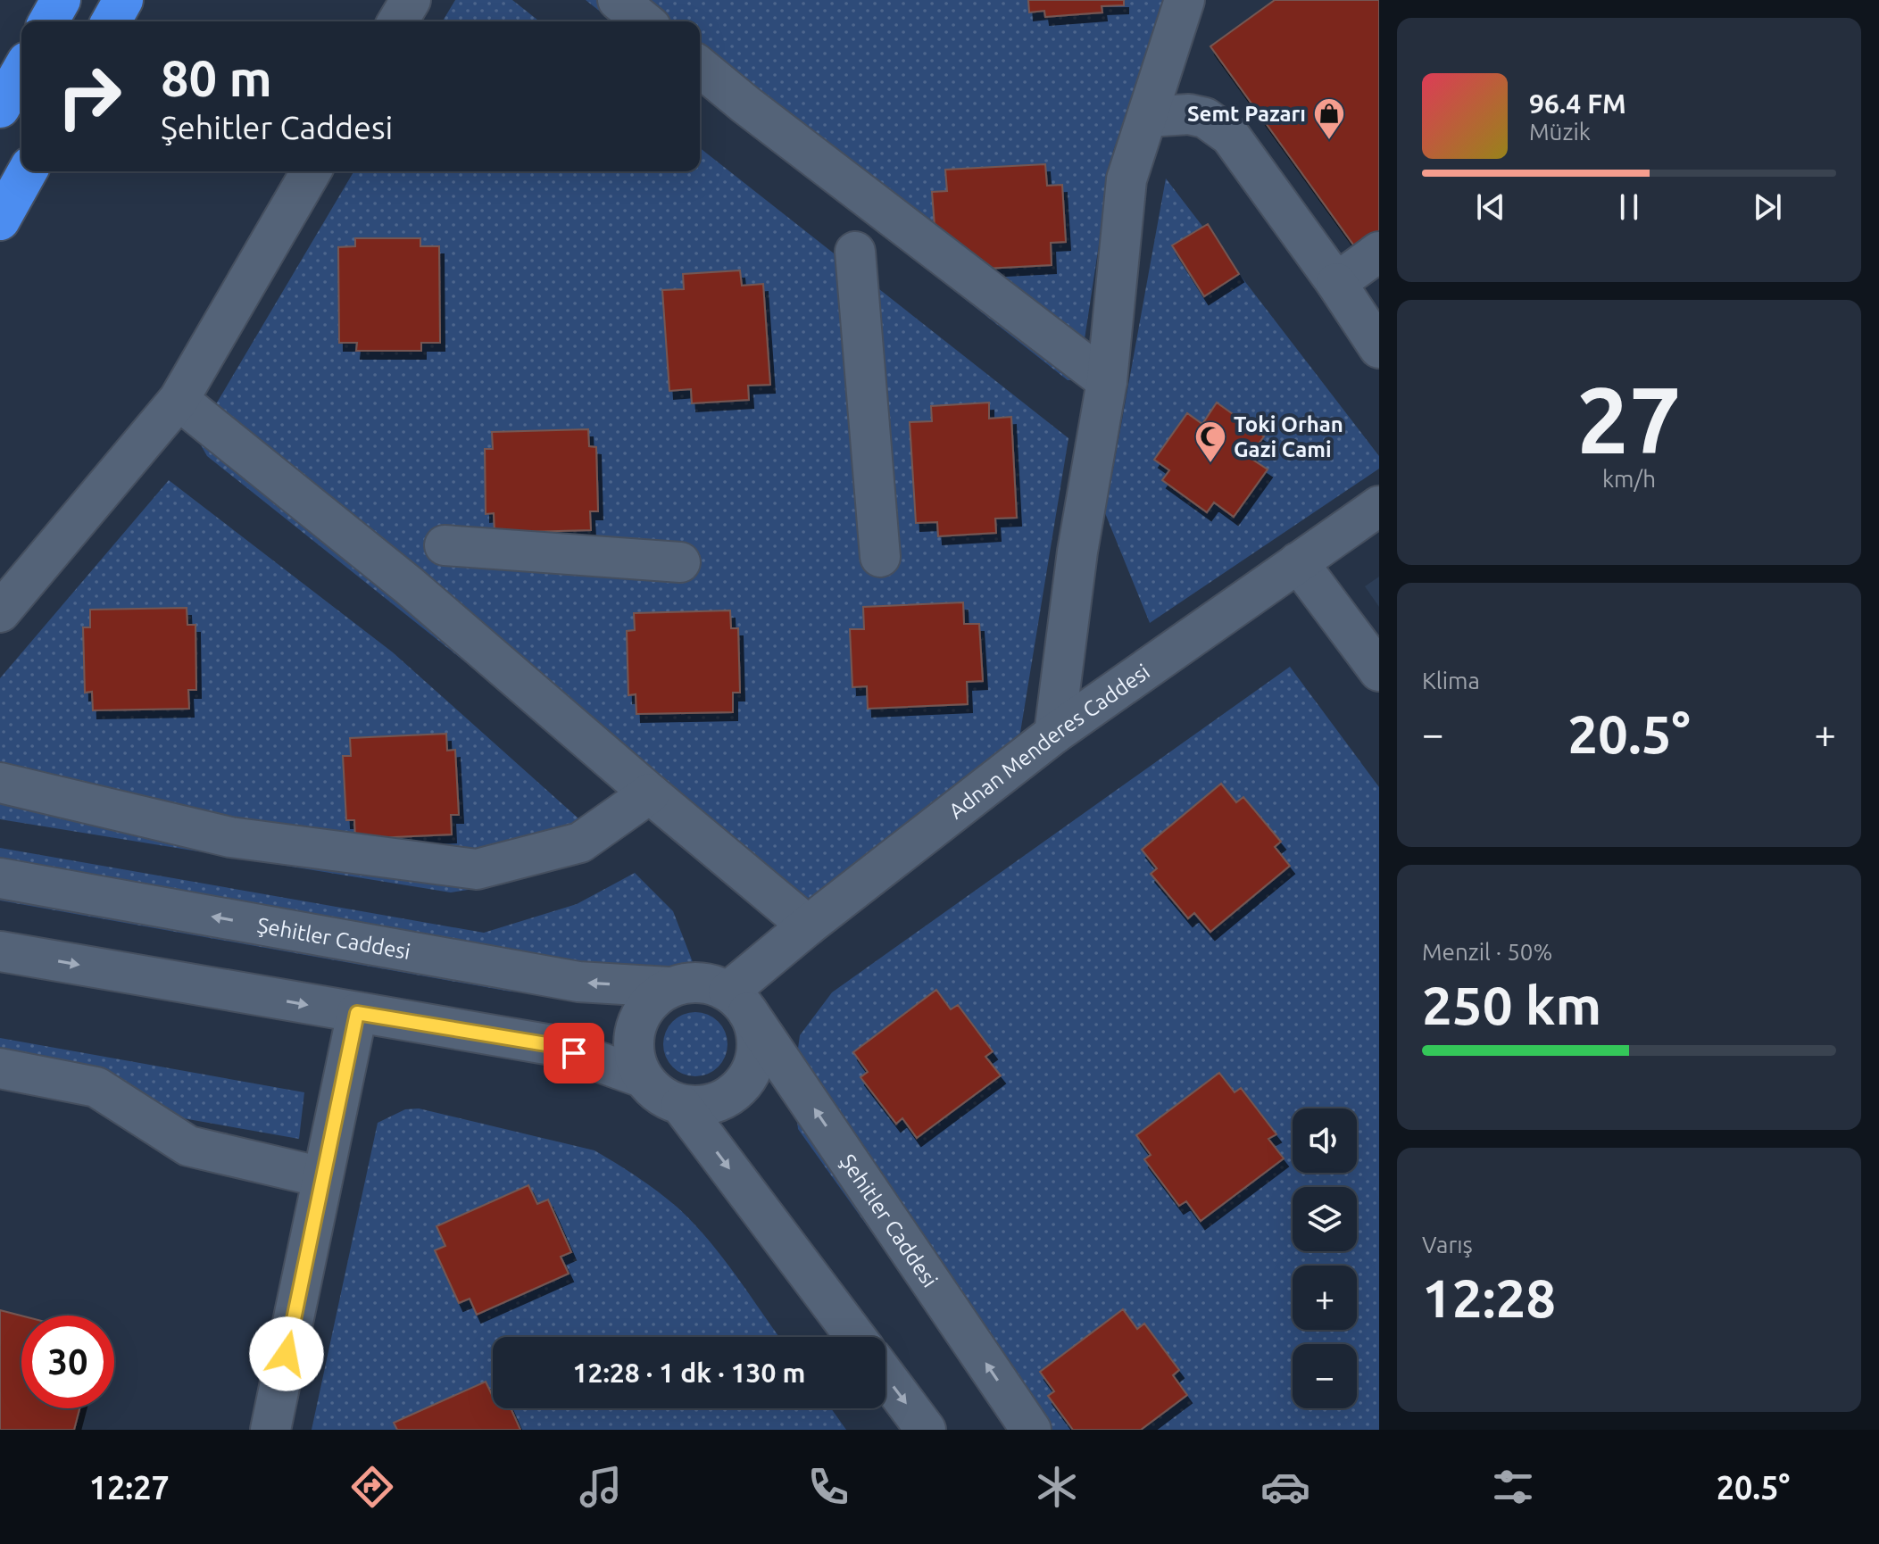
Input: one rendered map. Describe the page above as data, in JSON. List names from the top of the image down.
{
  "streets": {
    "street": ["Adnan Menderes Caddesi", "Şehitler Caddesi"]
  },
  "crossings": [
    ["Adnan Menderes Caddesi", "Şehitler Caddesi"]
  ],
  "places": {
    "shop": ["Semt Pazarı"],
    "mosque": ["Toki Orhan Gazi Cami"]
  },
  "page": {
    "turn": ["80 m", "Şehitler Caddesi"],
    "song": ["96.4 FM", "Müzik"],
    "tile": [
      ["27", "km/h"],
      "Klima",
      ["Menzil · 50%", "250 km"],
      ["Varış", "12:28"]
    ],
    "heat": ["−", "20.5°", "+"],
    "map_buttons": ["+", "−"],
    "limit": "30",
    "trip": "12:28 · 1 dk · 130 m",
    "tabs": ["12:27", "20.5°"]
  }
}
